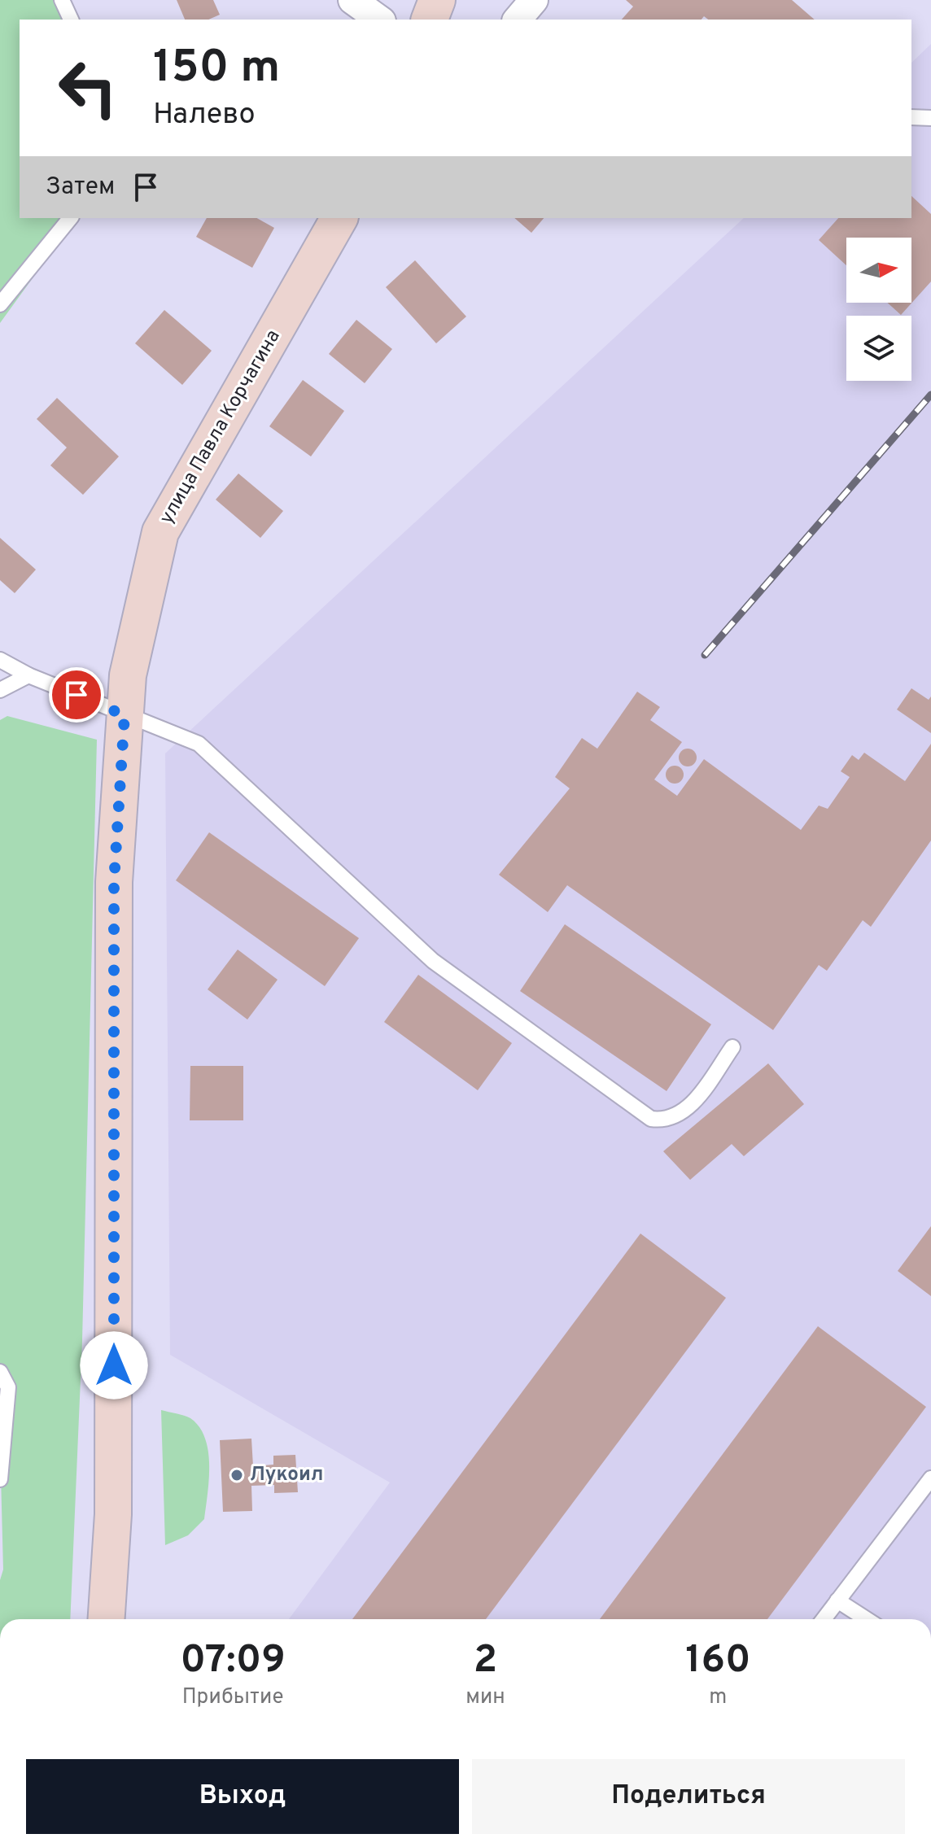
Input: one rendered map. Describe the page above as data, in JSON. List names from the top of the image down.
{
  "streets": {
    "main road": ["улица Павла Корчагина"]
  },
  "places": ["Лукоил"],
  "north": "right",
  "page": {
    "turn": ["150 m", "Налево"],
    "then": "Затем",
    "eta": [
      "07:09",
      "Прибытие",
      "2",
      "мин",
      "160",
      "m"
    ],
    "buttons": ["Выход", "Поделиться"]
  }
}
